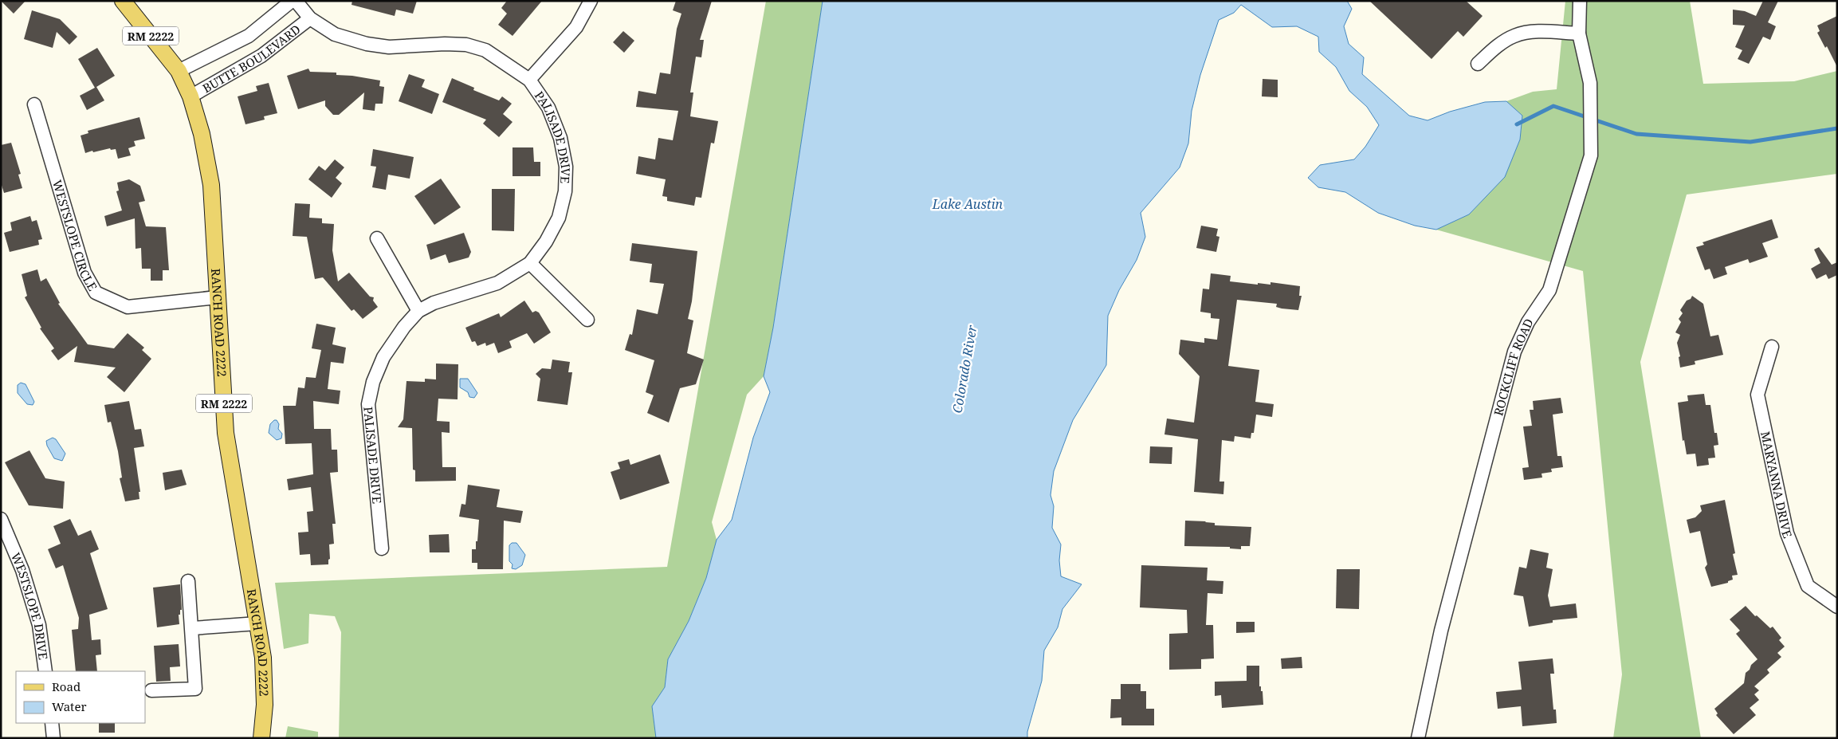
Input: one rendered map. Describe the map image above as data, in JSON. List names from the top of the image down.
{
  "streets": {
    "main road": ["RM 2222", "RANCH ROAD 2222"],
    "street": [
      "BUTTE BOULEVARD",
      "PALISADE DRIVE",
      "WESTSLOPE CIRCLE",
      "ROCKCLIFF ROAD",
      "MARYANNA DRIVE",
      "WESTSLOPE DRIVE"
    ]
  },
  "crossings": [
    ["BUTTE BOULEVARD", "PALISADE DRIVE"],
    ["BUTTE BOULEVARD", "RANCH ROAD 2222"],
    ["WESTSLOPE CIRCLE", "RANCH ROAD 2222"]
  ],
  "water": ["Lake Austin", "Colorado River"],
  "legend": ["Road", "Water"]
}
